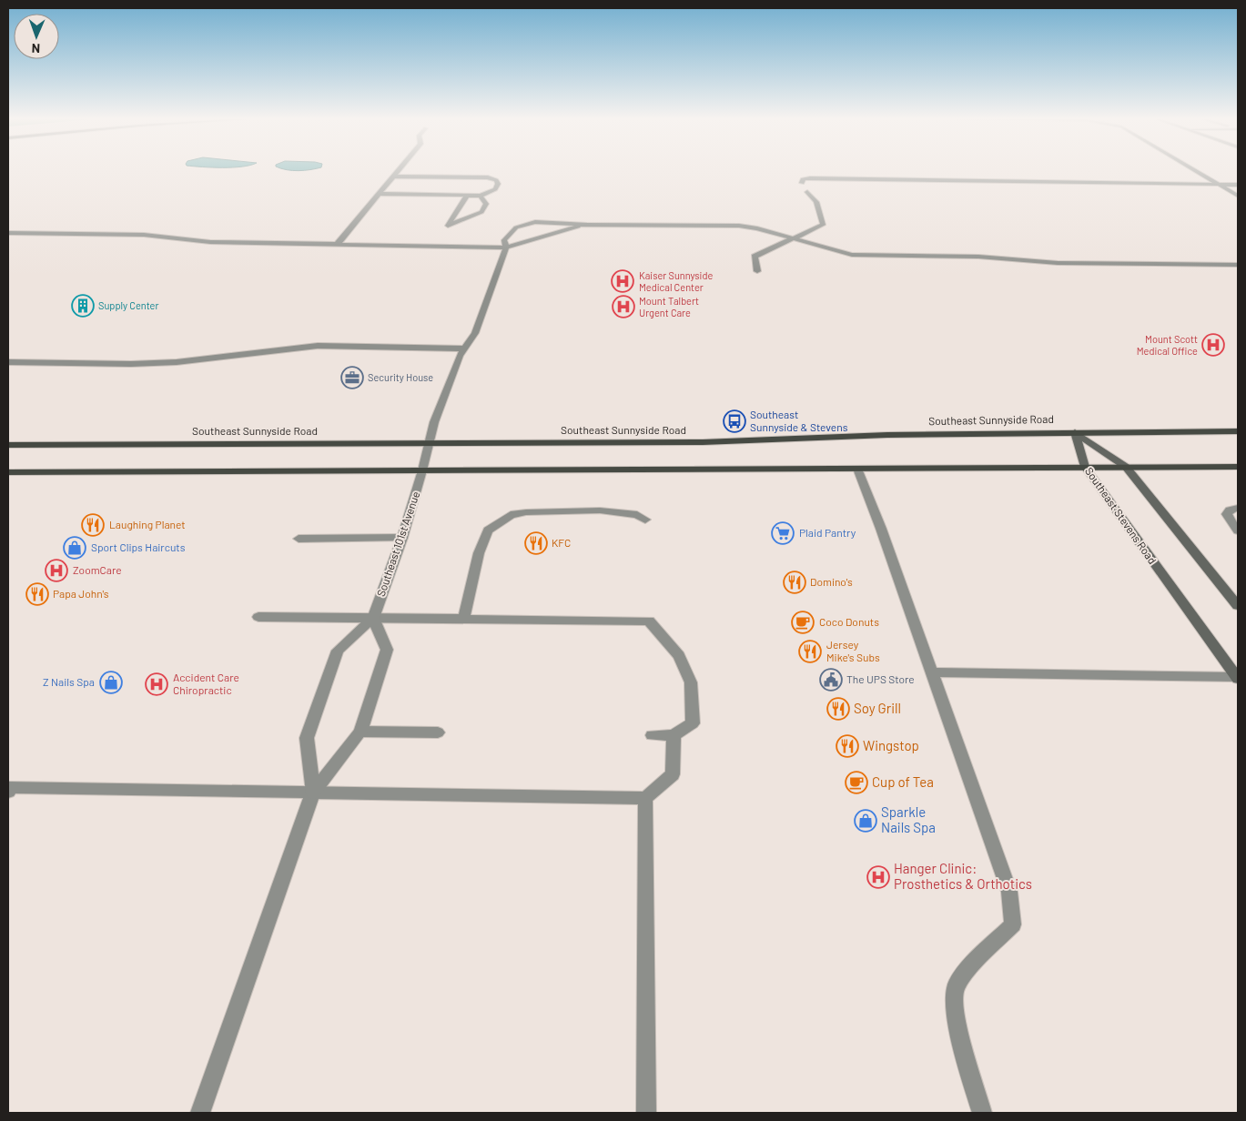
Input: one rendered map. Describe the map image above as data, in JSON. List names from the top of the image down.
{
  "streets": {
    "main road": ["Southeast Sunnyside Road", "Southeast Stevens Road"],
    "street": ["Southeast 101st Avenue"]
  },
  "crossings": [
    ["Southeast Sunnyside Road", "Southeast Stevens Road"],
    ["Southeast Sunnyside Road", "Southeast 101st Avenue"]
  ],
  "places": {
    "hospital": [
      "Kaiser Sunnyside Medical Center",
      "Mount Talbert Urgent Care",
      "Mount Scott Medical Office",
      "ZoomCare",
      "Accident Care Chiropractic",
      "Hanger Clinic: Prosthetics & Orthotics"
    ],
    "building": ["Supply Center"],
    "office": ["Security House"],
    "bus stop": ["Southeast Sunnyside & Stevens"],
    "restaurant": [
      "Laughing Planet",
      "KFC",
      "Domino's",
      "Papa John's",
      "Jersey Mike's Subs",
      "Soy Grill",
      "Wingstop"
    ],
    "supermarket": ["Plaid Pantry"],
    "shop": ["Sport Clips Haircuts", "Z Nails Spa", "Sparkle Nails Spa"],
    "cafe": ["Coco Donuts", "Cup of Tea"],
    "public building": ["The UPS Store"]
  },
  "north": "bottom"
}
